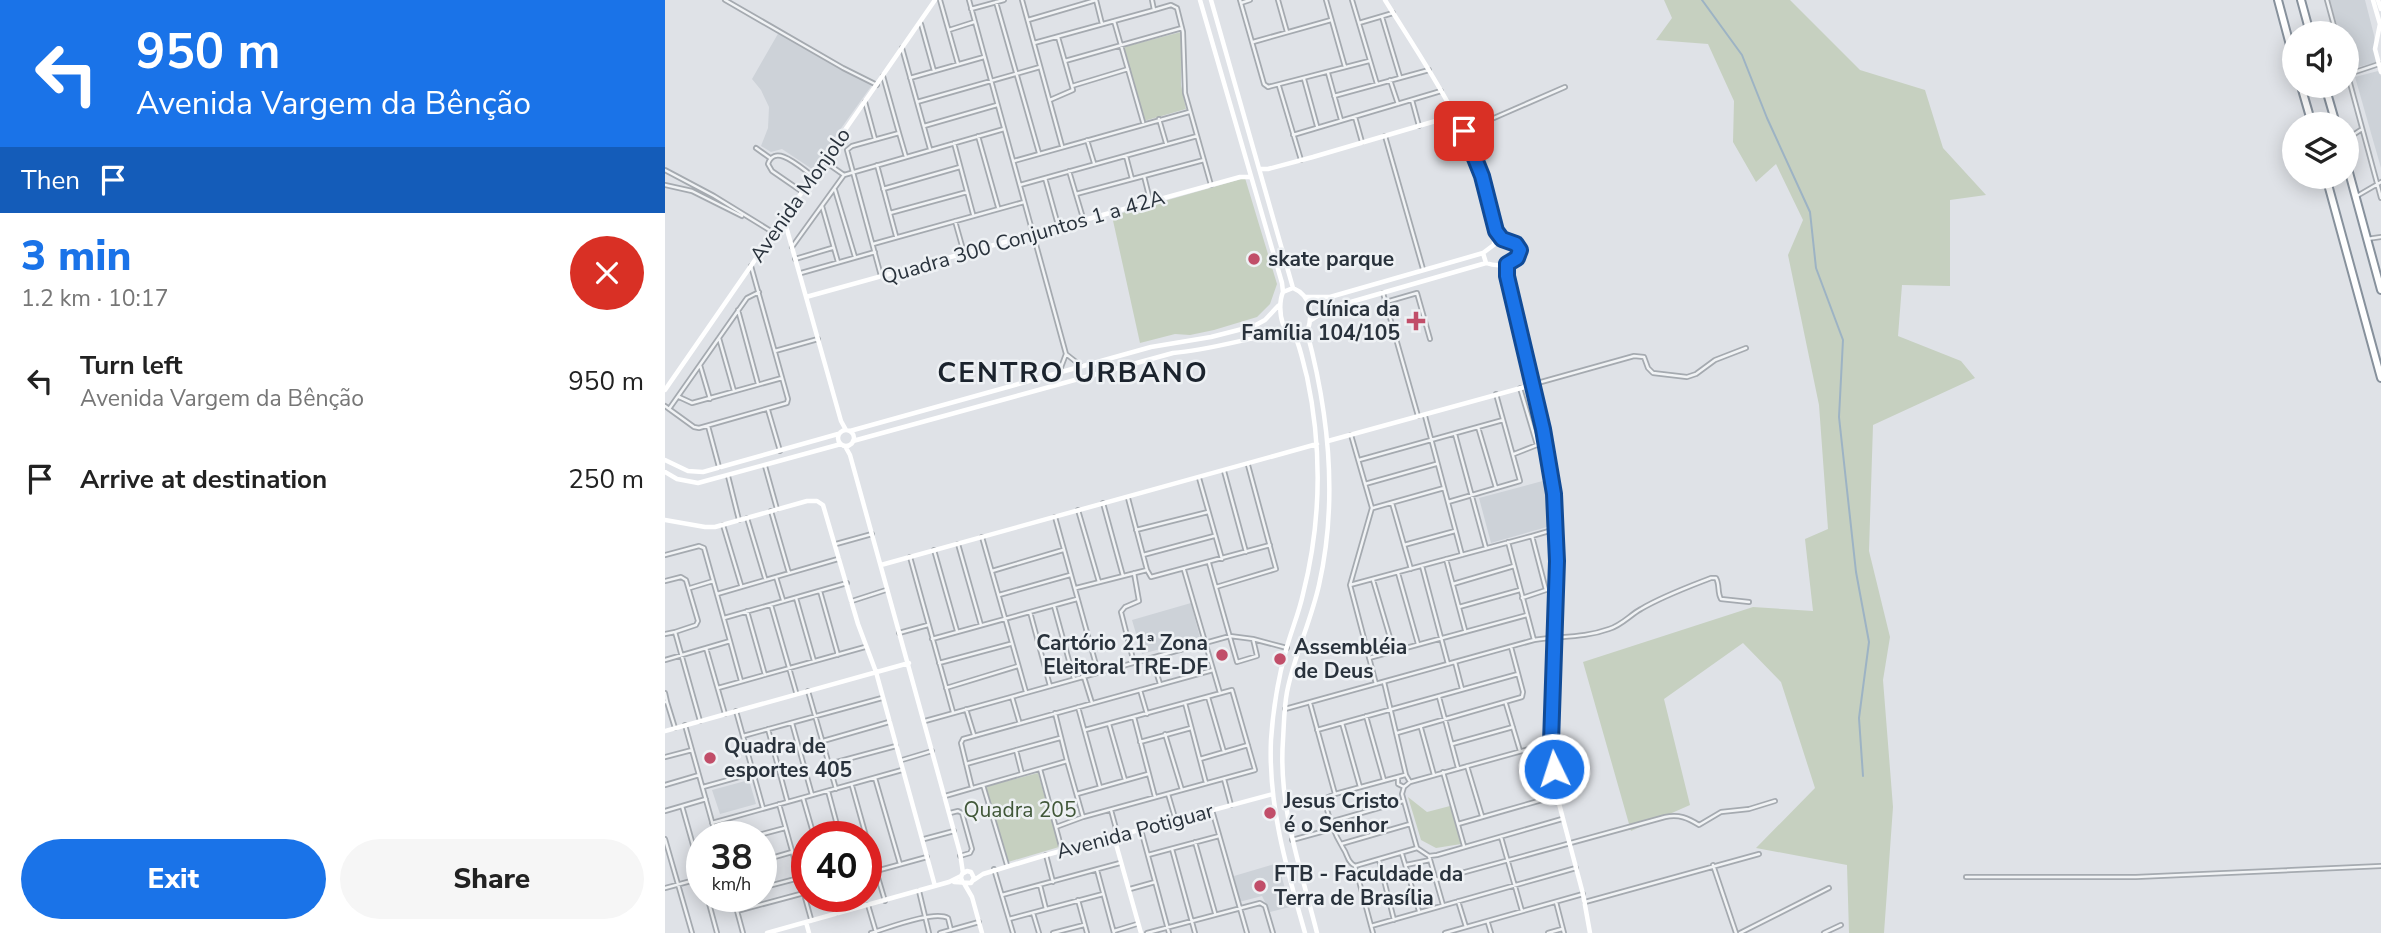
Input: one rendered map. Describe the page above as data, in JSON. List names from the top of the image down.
{
  "streets": {
    "street": ["Avenida Monjolo", "Quadra 300 Conjuntos 1 a 42A", "Avenida Potiguar"]
  },
  "districts": ["CENTRO URBANO"],
  "parks": ["Quadra 205"],
  "places": {
    "other": [
      "skate parque",
      "Cartório 21ª Zona Eleitoral TRE-DF",
      "Assembléia de Deus",
      "Quadra de esportes 405",
      "Jesus Cristo é o Senhor",
      "FTB - Faculdade da Terra de Brasília"
    ],
    "health": ["Clínica da Família 104/105"]
  },
  "page": {
    "turn": ["950 m", "Avenida Vargem da Bênção"],
    "then": "Then",
    "heading": ["3 min", "1.2 km · 10:17"],
    "list": [
      {
        "name": "Turn left",
        "note": "Avenida Vargem da Bênção",
        "value": "950 m"
      },
      {
        "name": "Arrive at destination",
        "value": "250 m"
      }
    ],
    "speed": "38 km/h",
    "limit": "40",
    "buttons": ["Exit", "Share"]
  }
}
